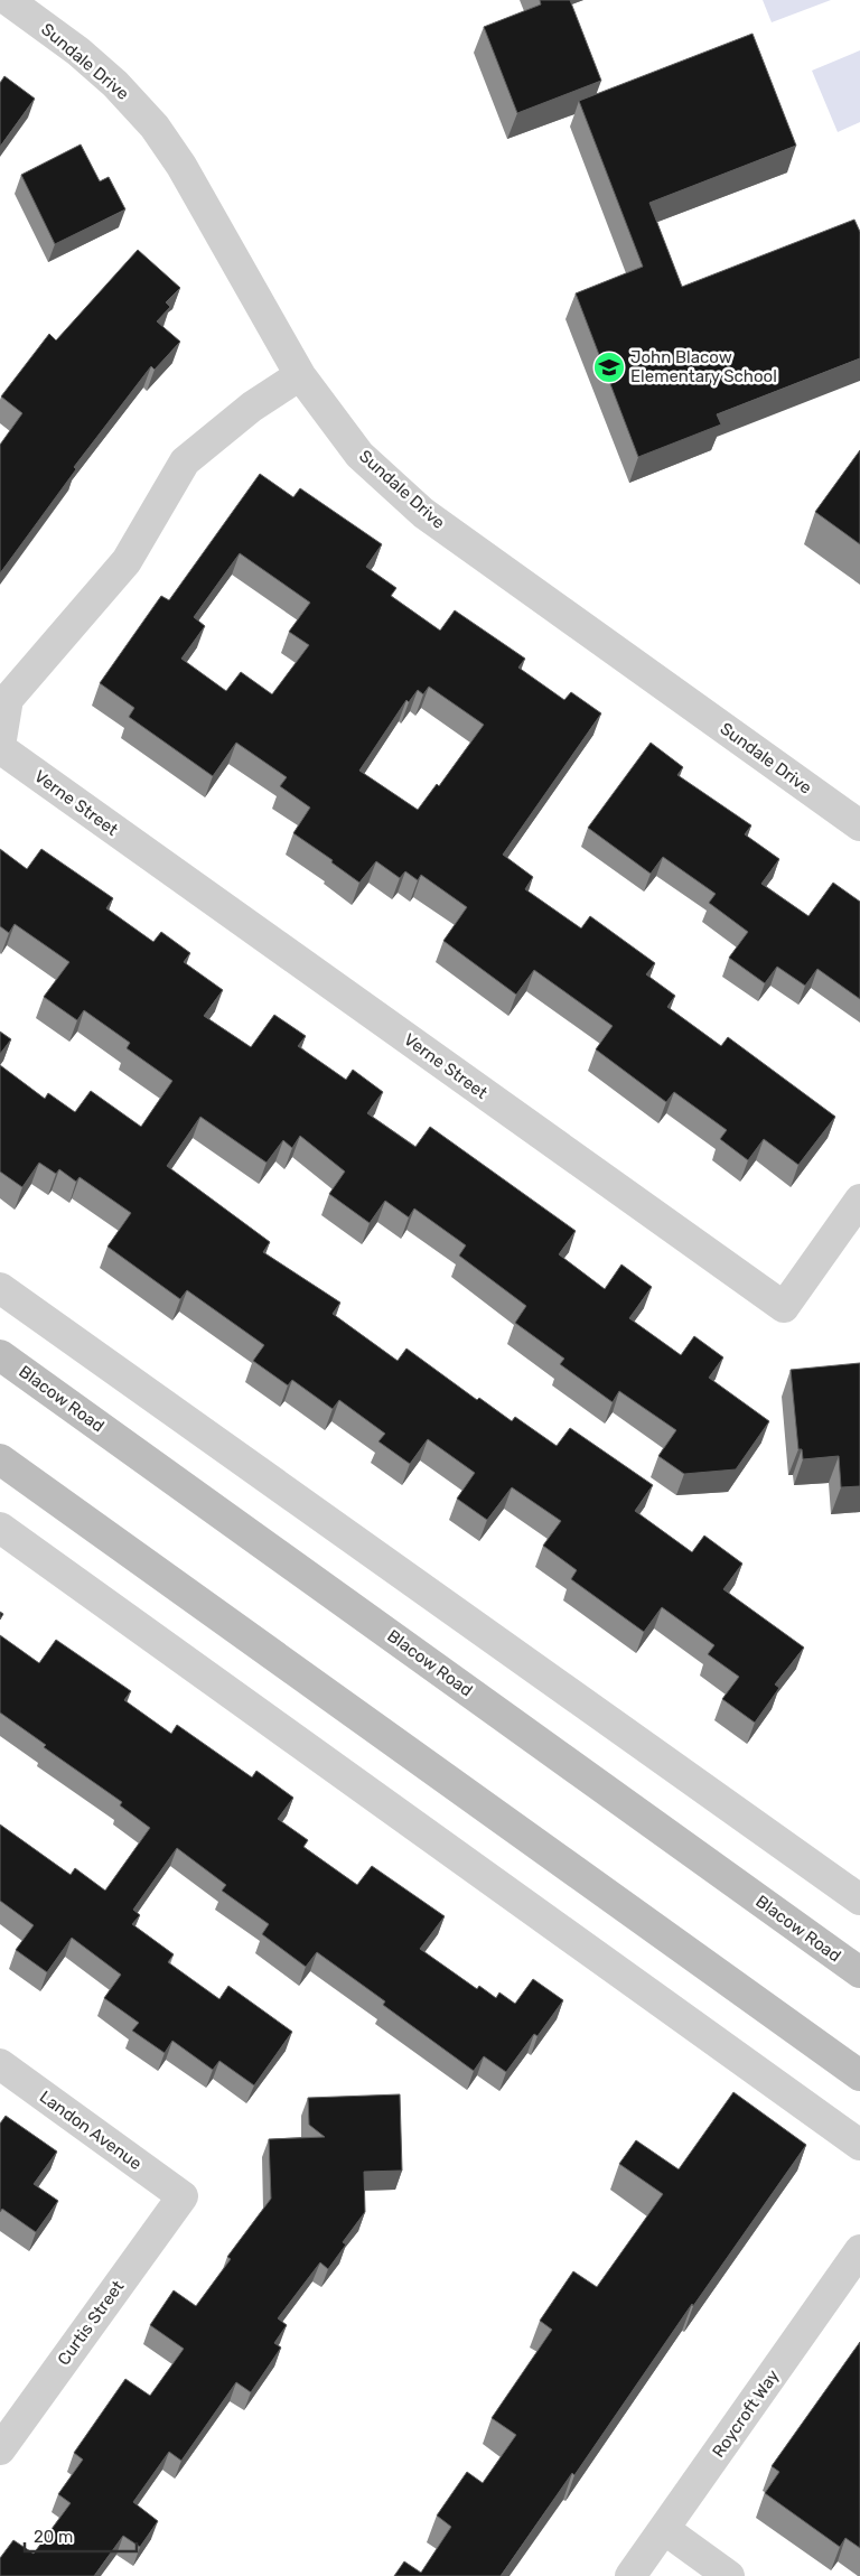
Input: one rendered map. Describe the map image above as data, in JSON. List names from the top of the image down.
{
  "streets": {
    "main road": ["Blacow Road"],
    "street": [
      "Sundale Drive",
      "Verne Street",
      "Landon Avenue",
      "Curtis Street",
      "Roycroft Way"
    ]
  },
  "crossings": [
    ["Sundale Drive", "Verne Street"],
    ["Landon Avenue", "Curtis Street"]
  ],
  "places": {
    "school or university": ["John Blacow Elementary School"]
  },
  "scale_bar": "20 m"
}
